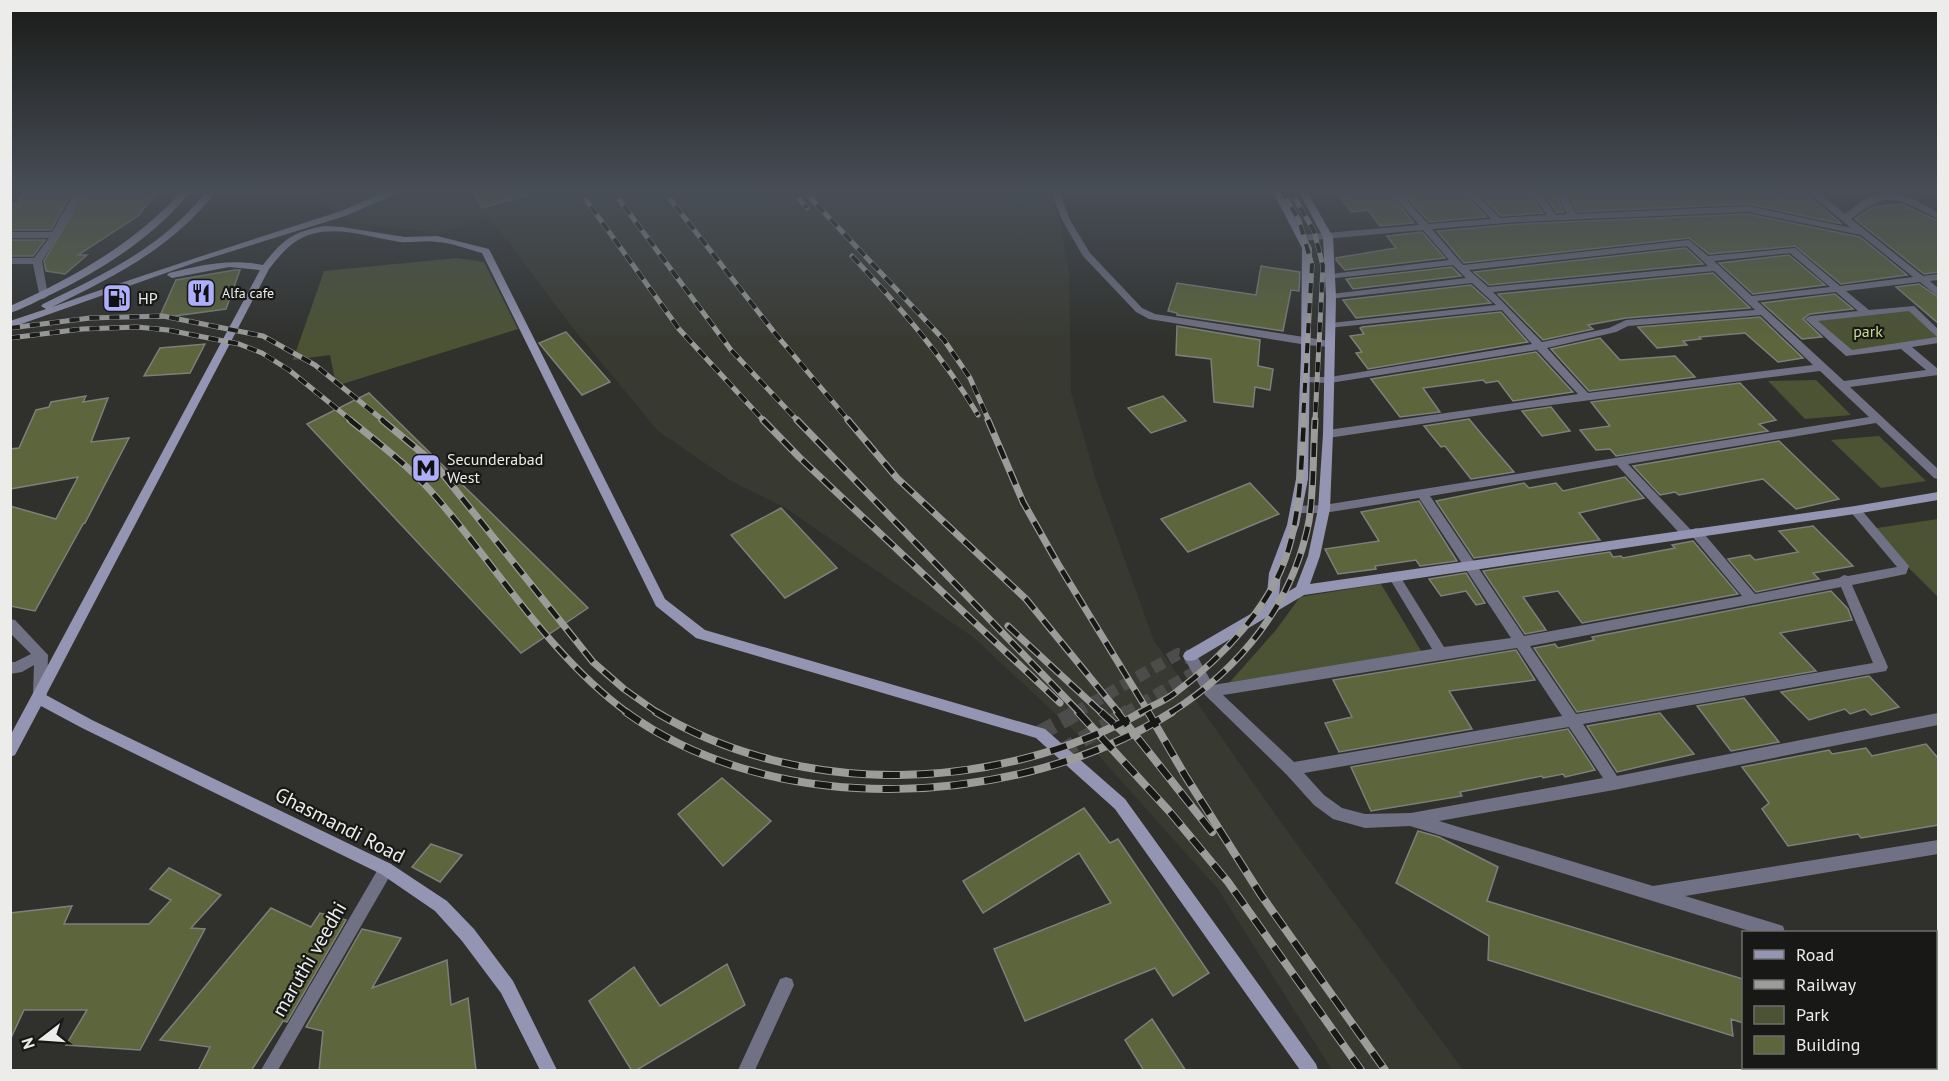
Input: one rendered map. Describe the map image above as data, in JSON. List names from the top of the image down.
{
  "streets": {
    "street": ["Ghasmandi Road", "maruthi veedhi"]
  },
  "crossings": [
    ["Ghasmandi Road", "maruthi veedhi"]
  ],
  "parks": ["park"],
  "places": {
    "restaurant": ["Alfa cafe"],
    "fuel station": ["HP"],
    "metro station": ["Secunderabad West"]
  },
  "legend": [
    "Road",
    "Railway",
    "Park",
    "Building"
  ],
  "north": "left"
}
